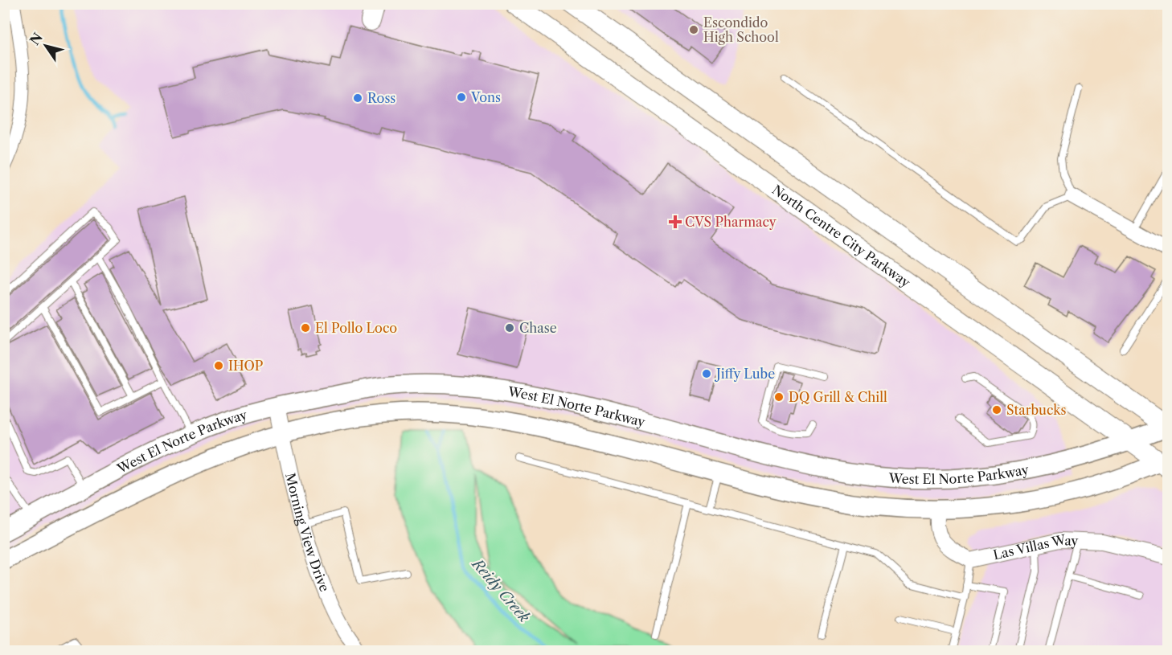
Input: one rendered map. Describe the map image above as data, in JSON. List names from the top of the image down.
{
  "streets": {
    "highway": ["North Centre City Parkway"],
    "main road": ["West El Norte Parkway"],
    "street": ["Morning View Drive", "Las Villas Way"]
  },
  "crossings": [
    ["North Centre City Parkway", "West El Norte Parkway"],
    ["West El Norte Parkway", "Morning View Drive"]
  ],
  "water": ["Reidy Creek"],
  "places": {
    "other": [
      "Escondido High School",
      "Vons",
      "Ross",
      "El Pollo Loco",
      "Chase",
      "IHOP",
      "Jiffy Lube",
      "DQ Grill & Chill",
      "Starbucks"
    ],
    "health": ["CVS Pharmacy"]
  },
  "north": "top left"
}
